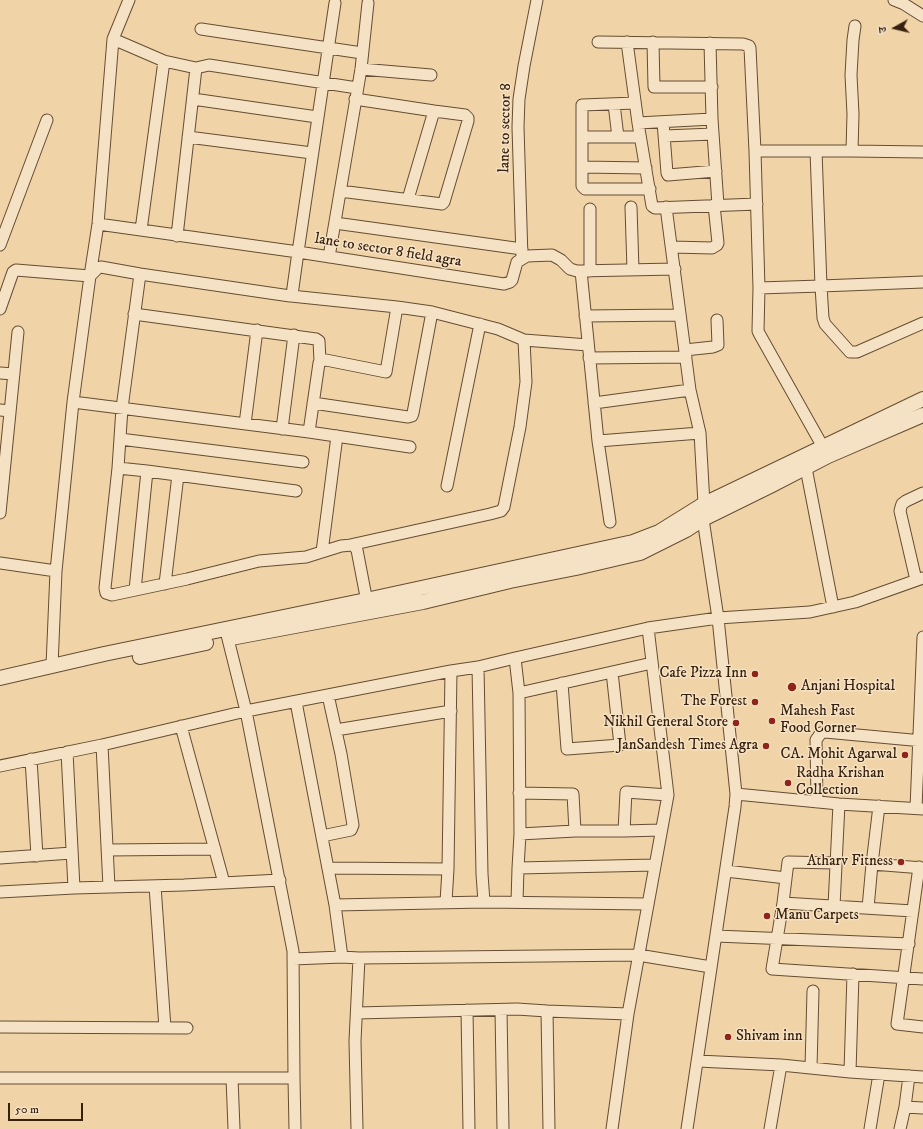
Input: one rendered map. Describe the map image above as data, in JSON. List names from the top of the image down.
{
  "streets": {
    "street": ["lane to sector 8", "lane to sector 8 field agra"]
  },
  "crossings": [
    ["lane to sector 8", "lane to sector 8 field agra"]
  ],
  "places": [
    "Cafe Pizza Inn",
    "Anjani Hospital",
    "The Forest",
    "Mahesh Fast Food Corner",
    "Nikhil General Store",
    "JanSandesh Times Agra",
    "CA. Mohit Agarwal",
    "Radha Krishan Collection",
    "Atharv Fitness",
    "Manu Carpets",
    "Shivam inn"
  ],
  "scale_bar": "50 m",
  "north": "left"
}
